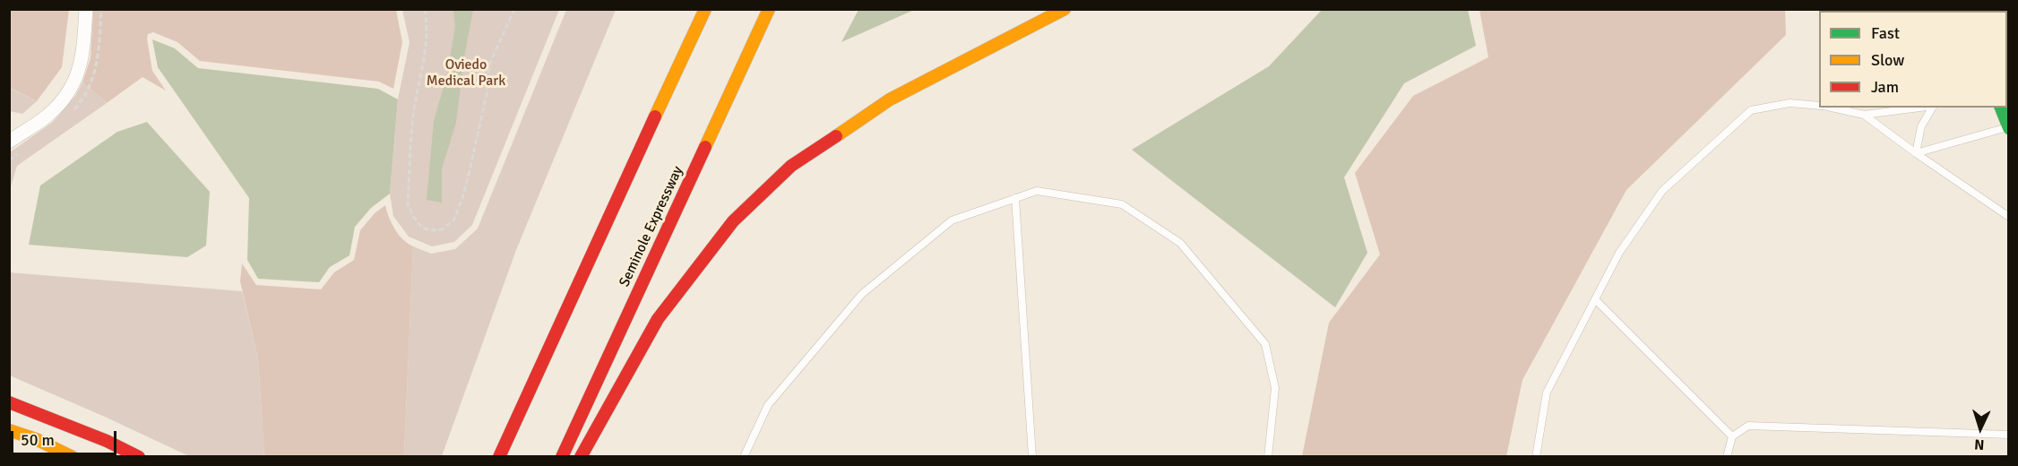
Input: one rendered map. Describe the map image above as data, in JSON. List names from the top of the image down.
{
  "streets": {
    "main road": ["Seminole Expressway"]
  },
  "parks": ["Oviedo Medical Park"],
  "legend": ["Fast", "Slow", "Jam"],
  "scale_bar": "50 m",
  "north": "bottom"
}
